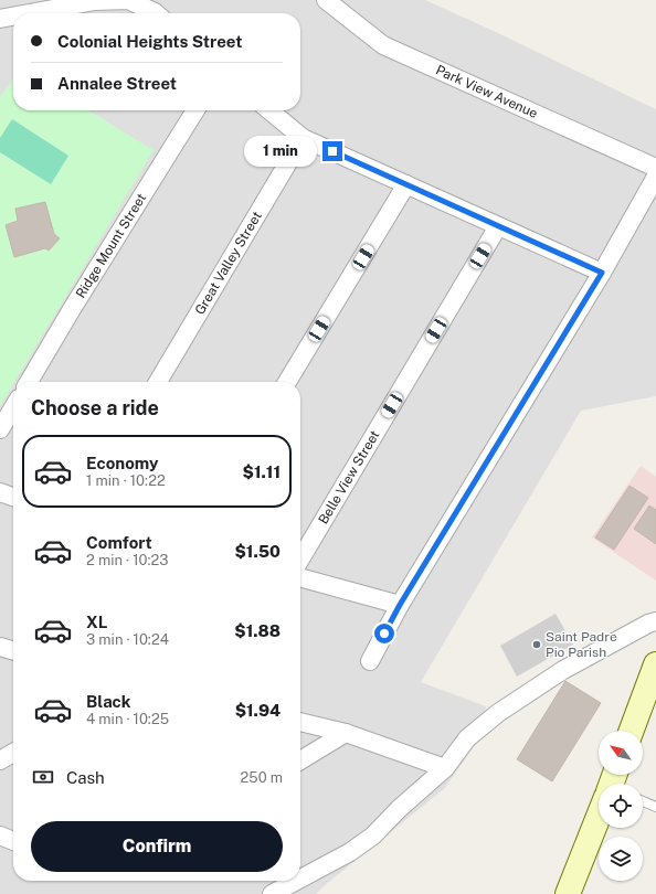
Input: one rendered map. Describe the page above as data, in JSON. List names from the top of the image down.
{
  "streets": {
    "street": [
      "Park View Avenue",
      "Ridge Mount Street",
      "Great Valley Street",
      "Belle View Street"
    ]
  },
  "places": ["Saint Padre Pio Parish"],
  "north": "top left",
  "page": {
    "banner": ["Colonial Heights Street", "Annalee Street"],
    "bubble": "1 min",
    "heading": "Choose a ride",
    "list": [
      {
        "name": "Economy",
        "note": "1 min · 10:22",
        "value": "$1.11"
      },
      {
        "name": "Comfort",
        "note": "2 min · 10:23",
        "value": "$1.50"
      },
      {
        "name": "XL",
        "note": "3 min · 10:24",
        "value": "$1.88"
      },
      {
        "name": "Black",
        "note": "4 min · 10:25",
        "value": "$1.94"
      }
    ],
    "pay": ["Cash", "250 m"],
    "buttons": "Confirm"
  }
}
